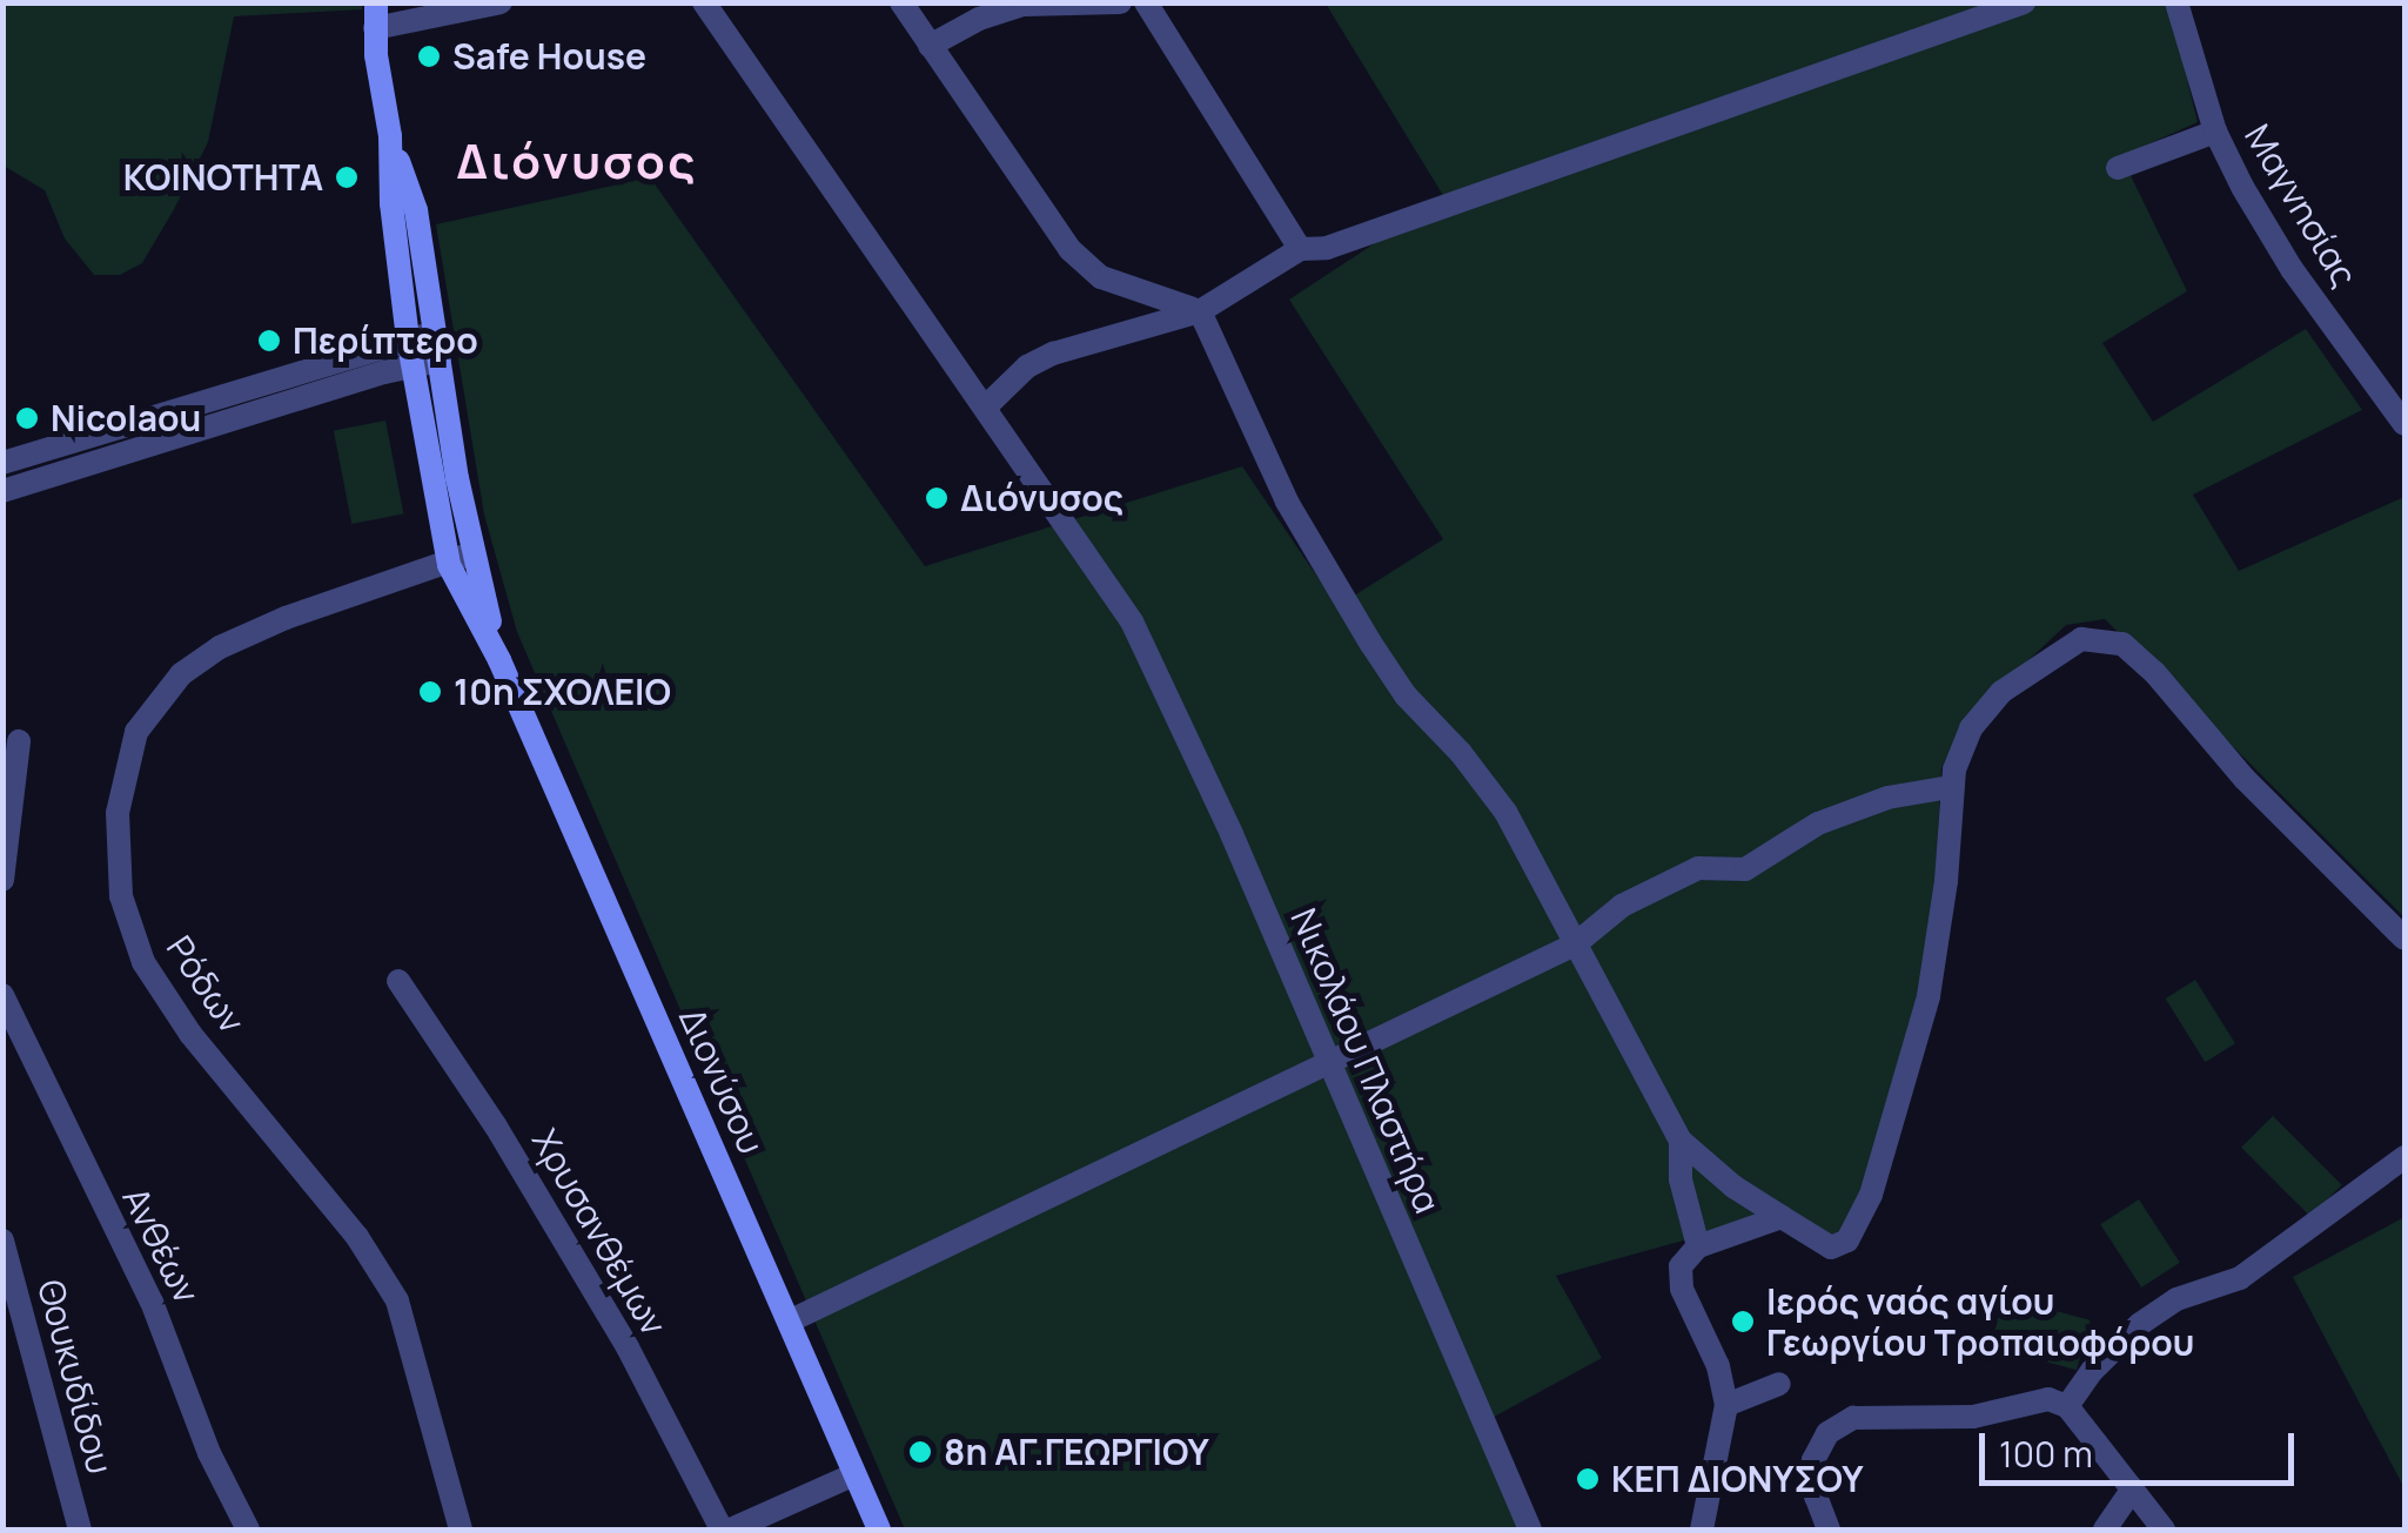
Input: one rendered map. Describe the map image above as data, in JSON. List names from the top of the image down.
{
  "streets": {
    "main road": ["Διονύσου"],
    "street": [
      "Μαγνησίας",
      "Ρόδων",
      "Νικολάου Πλαστήρα",
      "Χρυσανθέμων",
      "Ανθέων",
      "Θουκυδίδου"
    ]
  },
  "crossings": [
    ["Ρόδων", "Διονύσου"]
  ],
  "districts": ["Διόνυσος"],
  "places": [
    "Safe House",
    "ΚΟΙΝΟΤΗΤΑ",
    "Περίπτερο",
    "Nicolaou",
    "Διόνυσος",
    "10η ΣΧΟΛΕΙΟ",
    "Ιερός ναός αγίου Γεωργίου Τροπαιοφόρου",
    "8η ΑΓ.ΓΕΩΡΓΙΟΥ",
    "ΚΕΠ ΔΙΟΝΥΣΟΥ"
  ],
  "scale_bar": "100 m"
}
